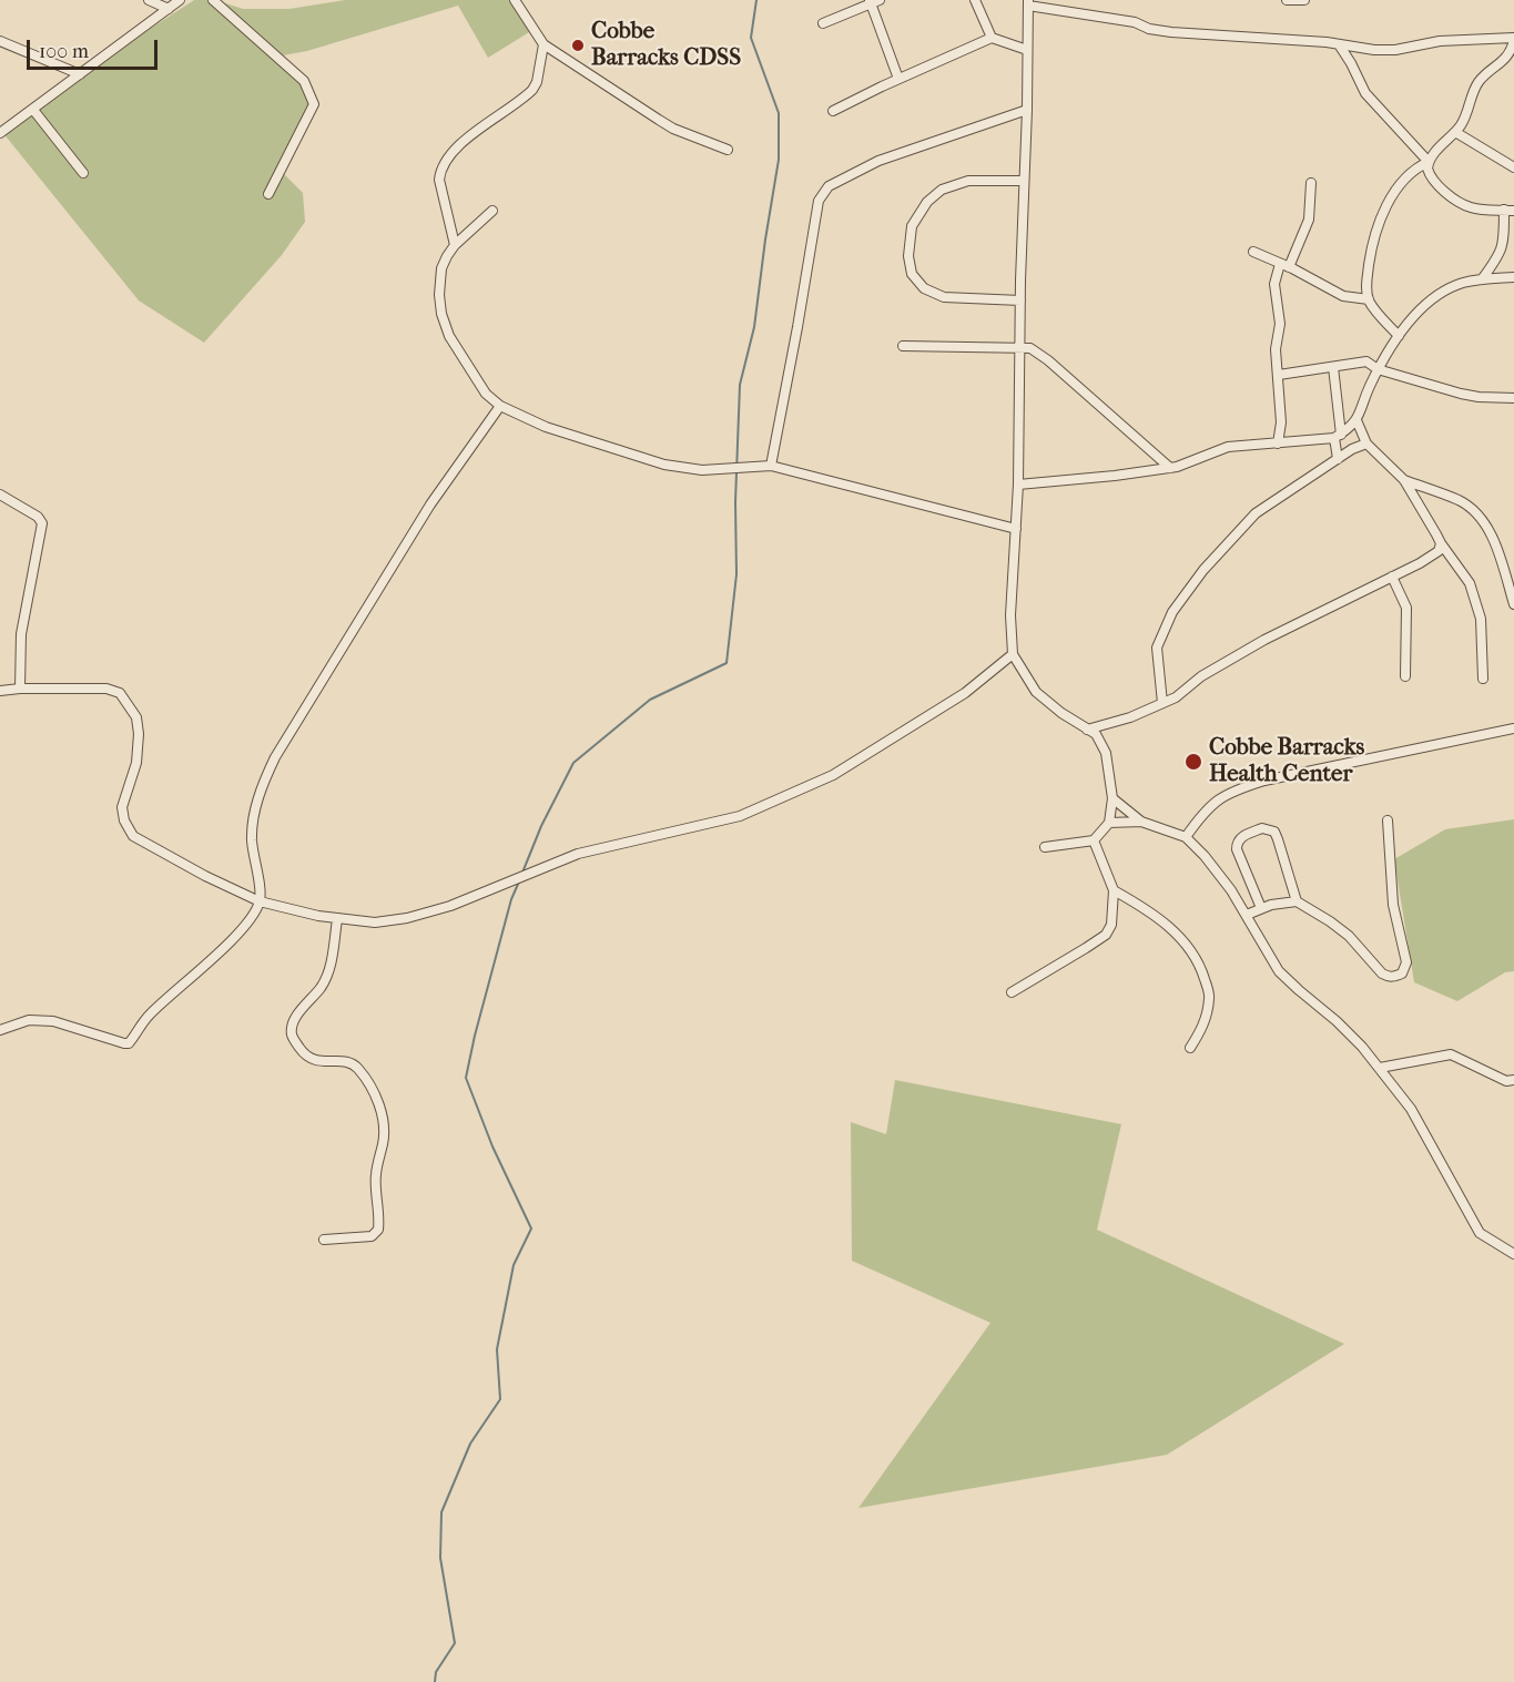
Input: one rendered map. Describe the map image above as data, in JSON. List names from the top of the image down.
{
  "places": ["Cobbe Barracks CDSS", "Cobbe Barracks Health Center"],
  "scale_bar": "100 m"
}
